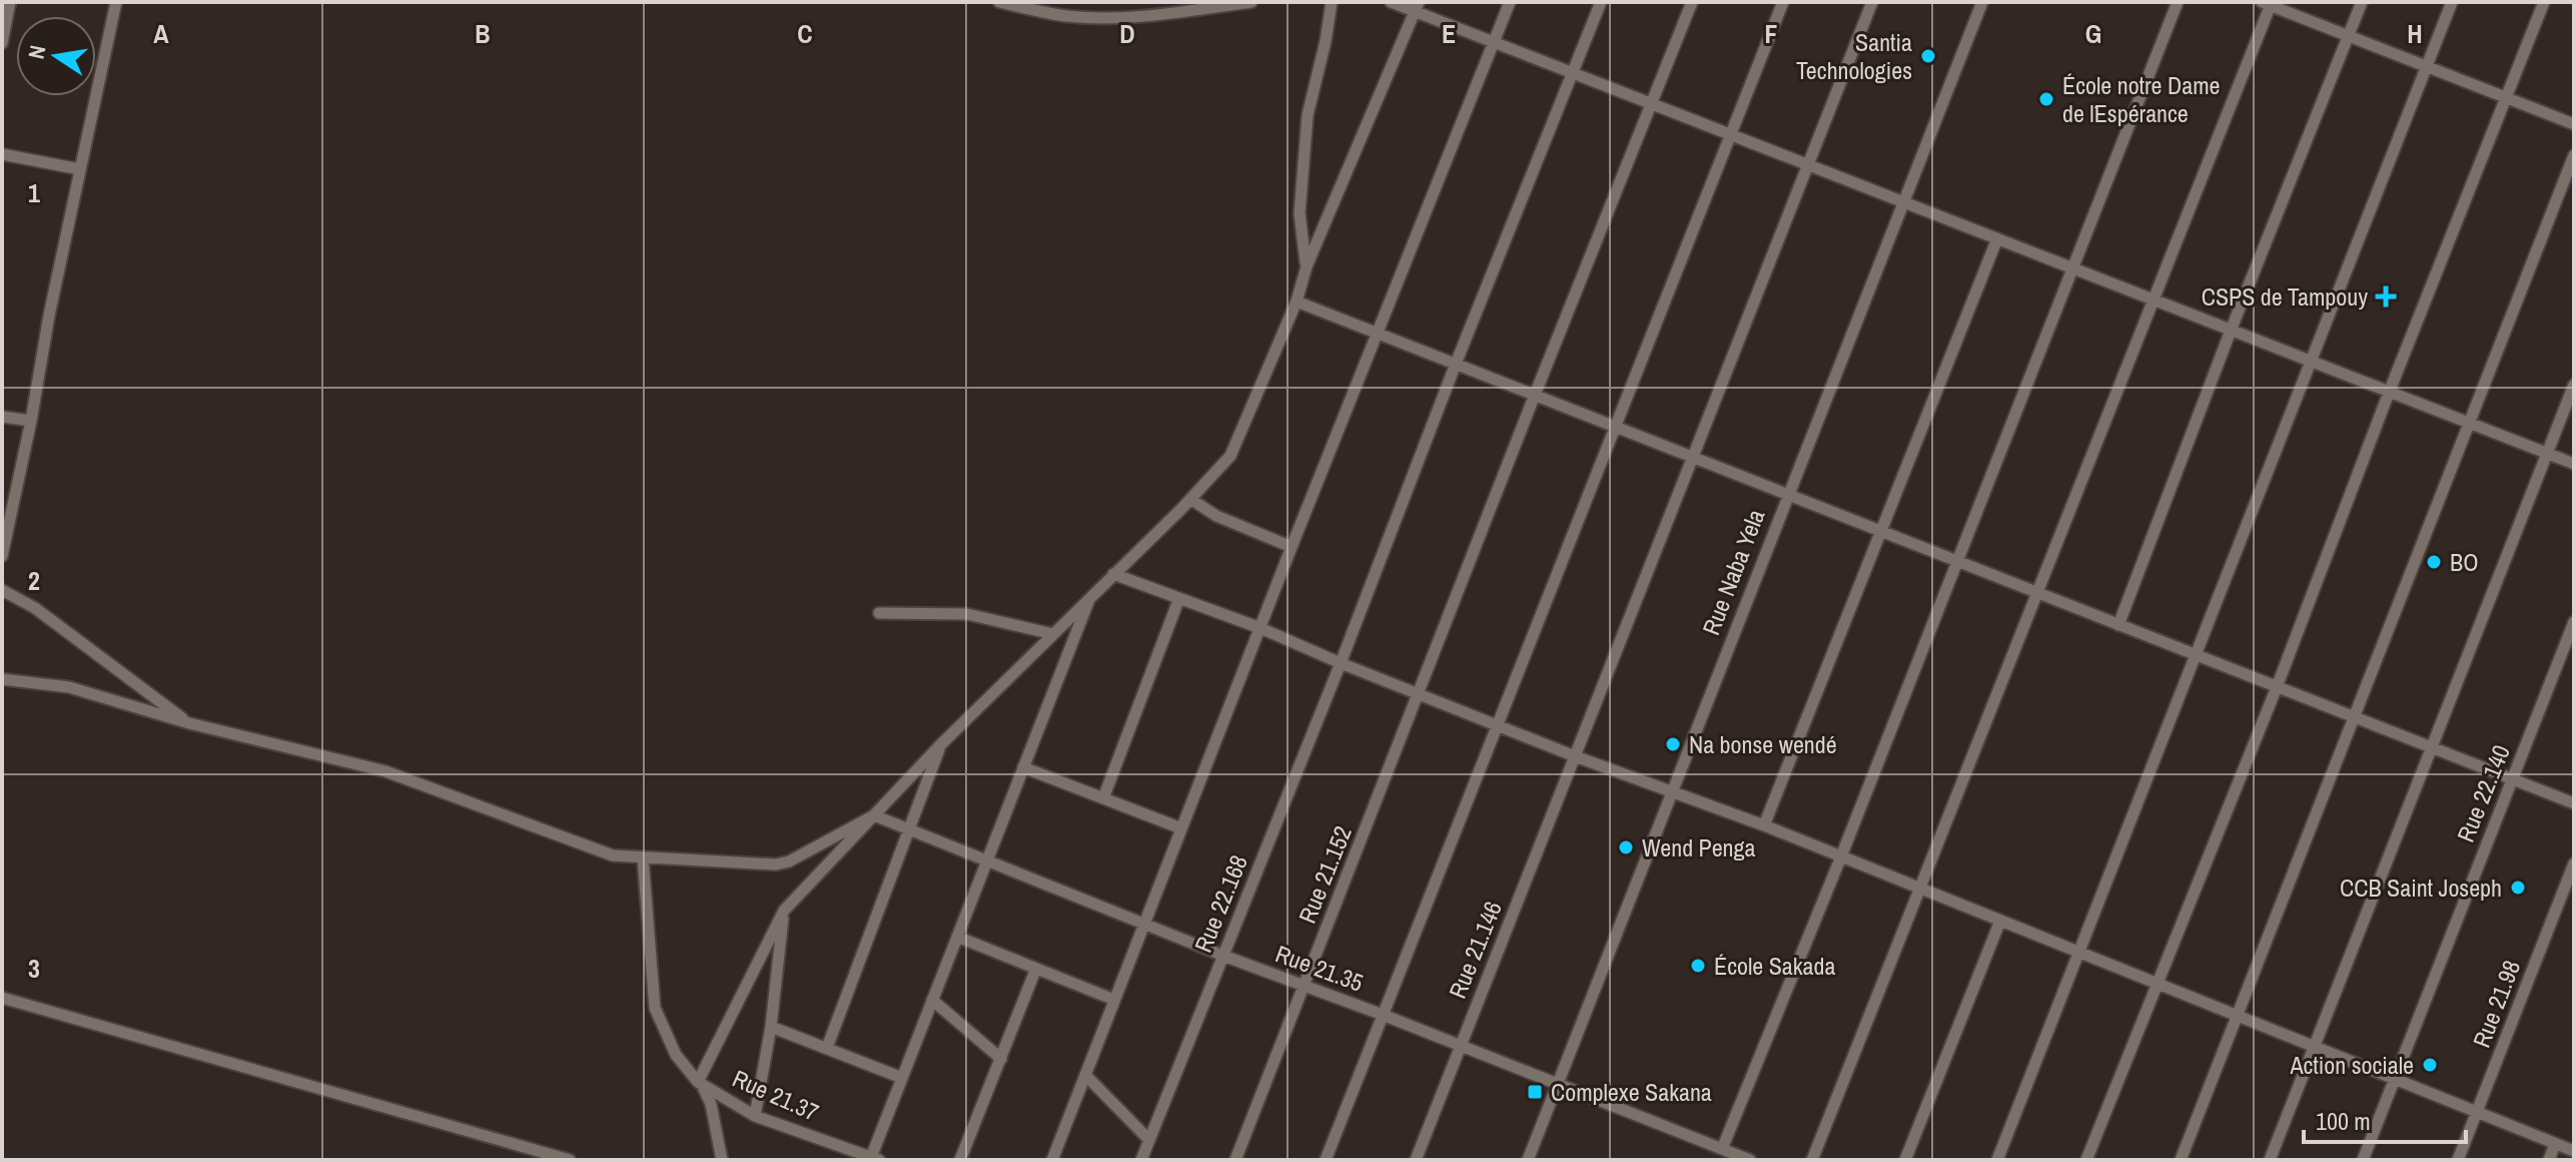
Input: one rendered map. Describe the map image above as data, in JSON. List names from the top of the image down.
{
  "streets": {
    "street": [
      "Rue Naba Yela",
      "Rue 22.140",
      "Rue 21.152",
      "Rue 22.168",
      "Rue 21.146",
      "Rue 21.35",
      "Rue 21.98",
      "Rue 21.37"
    ]
  },
  "crossings": [
    ["Rue Naba Yela", "Rue 21.35"],
    ["Rue 21.152", "Rue 21.35"],
    ["Rue 22.168", "Rue 21.35"],
    ["Rue 21.146", "Rue 21.35"]
  ],
  "places": {
    "other": [
      "Santia Technologies",
      "École notre Dame de l´Espérance",
      "BO",
      "Na bonse wendé",
      "Wend Penga",
      "CCB Saint Joseph",
      "École Sakada",
      "Action sociale"
    ],
    "health": ["CSPS de Tampouy"],
    "transit": ["Complexe Sakana"]
  },
  "scale_bar": "100 m",
  "north": "left",
  "grid": {
    "columns": [
      "A",
      "B",
      "C",
      "D",
      "E",
      "F",
      "G",
      "H"
    ],
    "rows": ["1", "2", "3"]
  }
}
